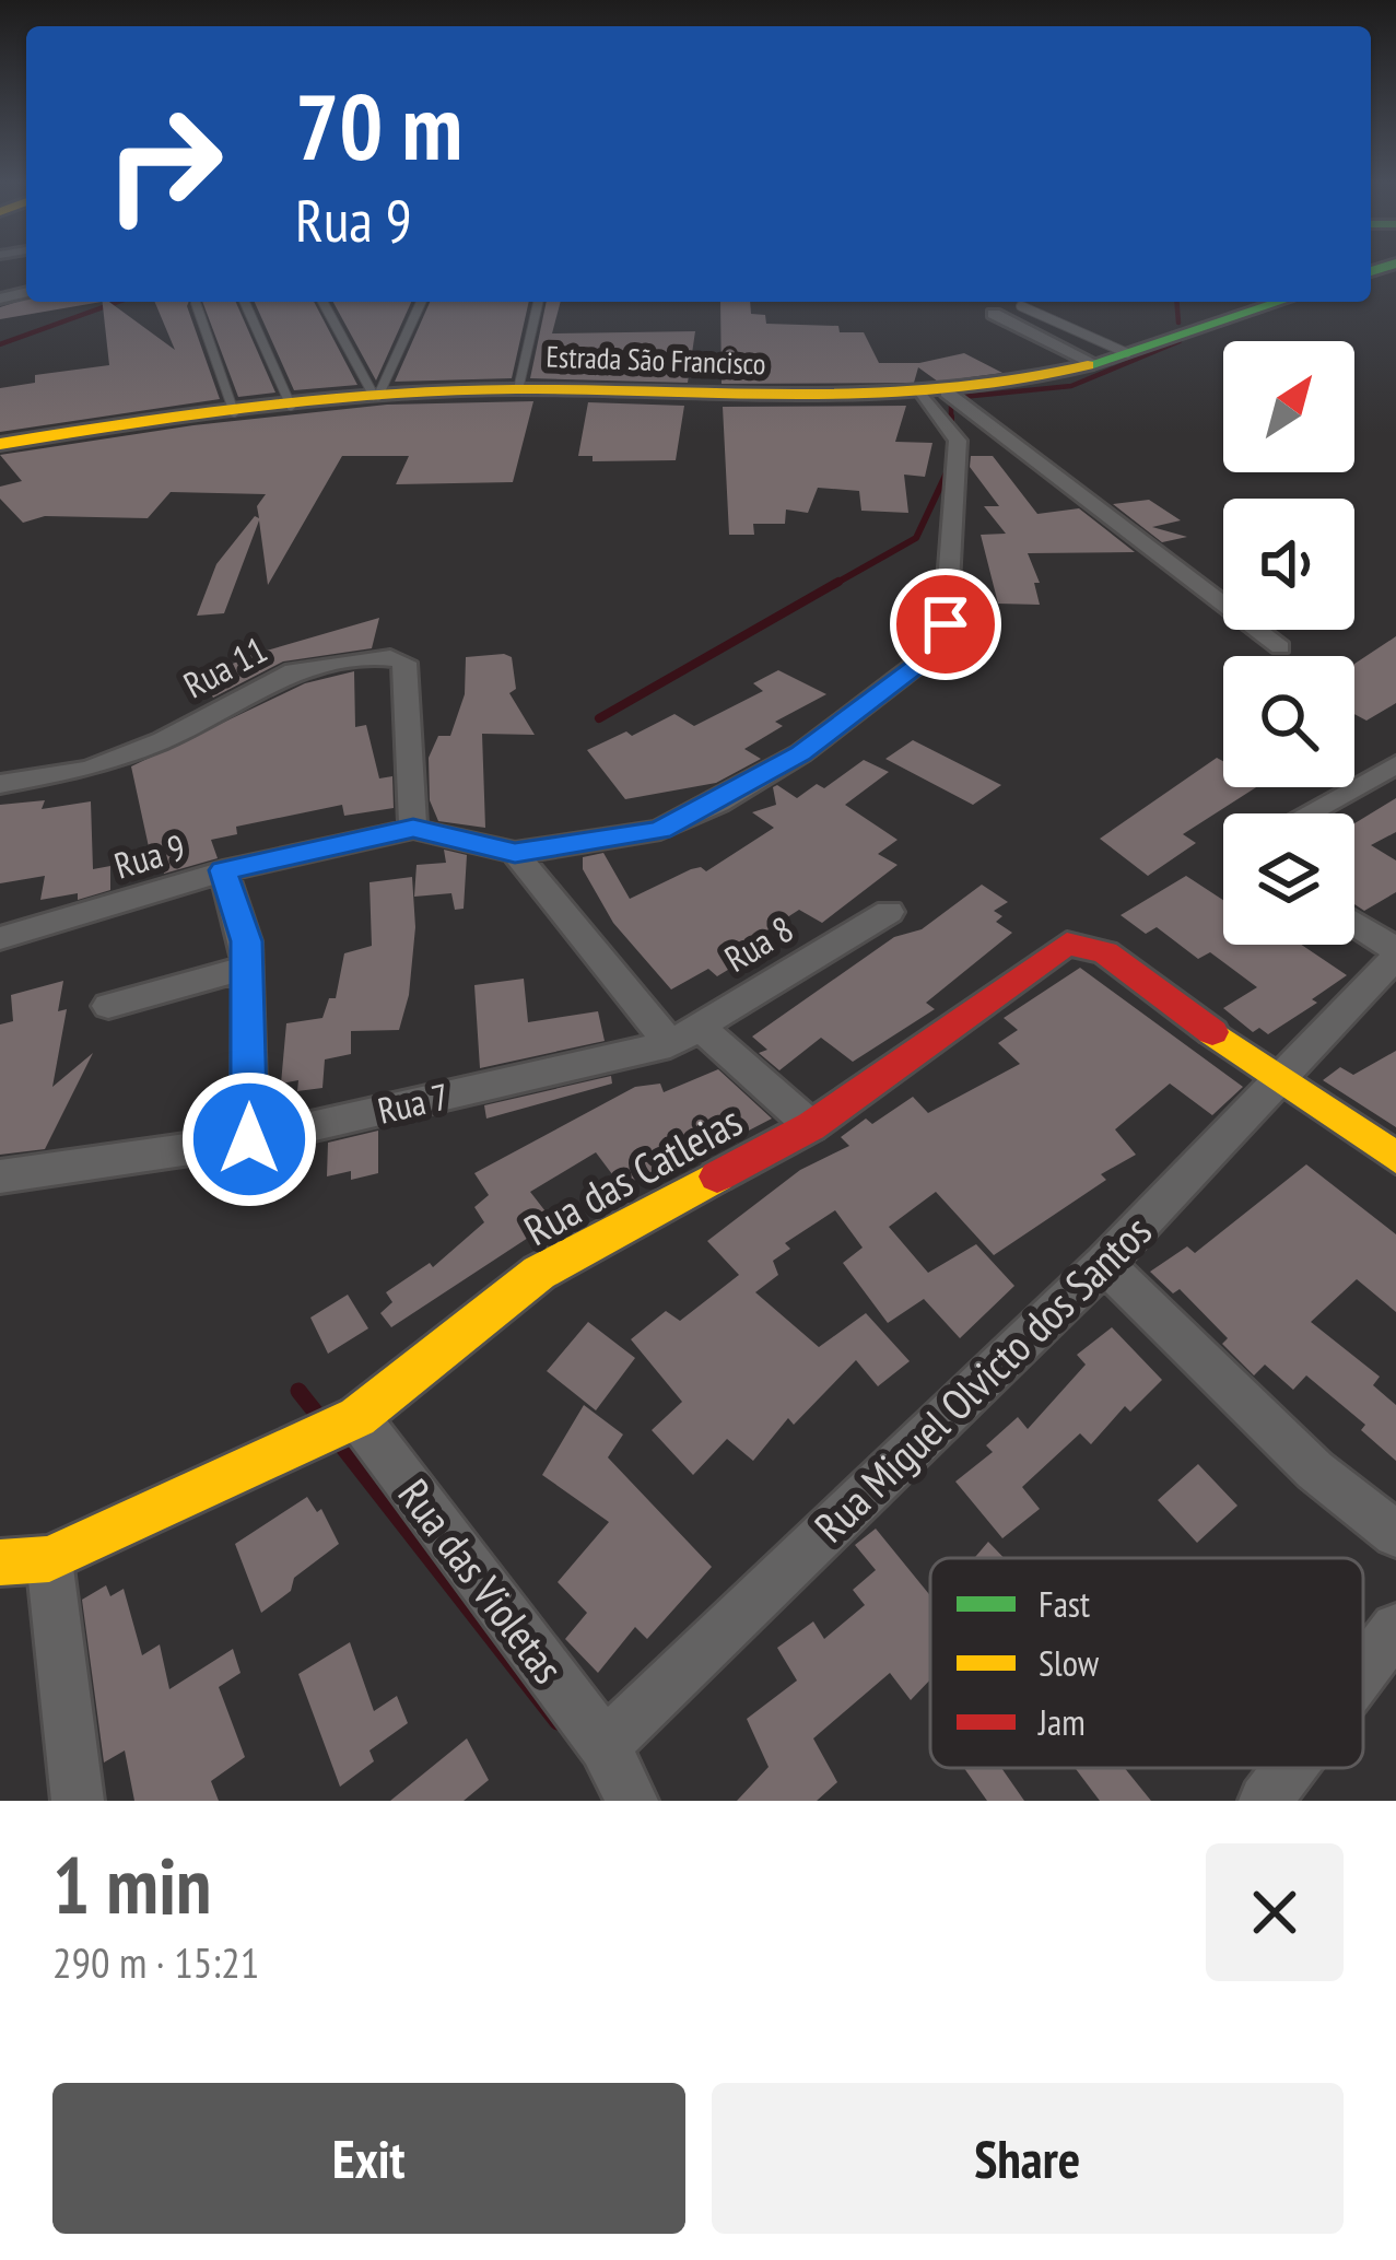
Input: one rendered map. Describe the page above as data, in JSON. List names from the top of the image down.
{
  "streets": {
    "main road": ["Estrada São Francisco", "Rua das Catleias"],
    "street": [
      "Rua 11",
      "Rua 9",
      "Rua 8",
      "Rua 7",
      "Rua Miguel Olvicto dos Santos",
      "Rua das Violetas"
    ]
  },
  "crossings": [
    ["Estrada São Francisco", "Rua 9"],
    ["Rua 11", "Rua 9"],
    ["Rua 8", "Rua 7"],
    ["Rua das Catleias", "Rua Miguel Olvicto dos Santos"],
    ["Rua das Catleias", "Rua das Violetas"],
    ["Rua Miguel Olvicto dos Santos", "Rua das Violetas"]
  ],
  "legend": ["Fast", "Slow", "Jam"],
  "north": "top right",
  "page": {
    "turn": ["70 m", "Rua 9"],
    "heading": ["1 min", "290 m · 15:21"],
    "buttons": ["Exit", "Share"]
  }
}
